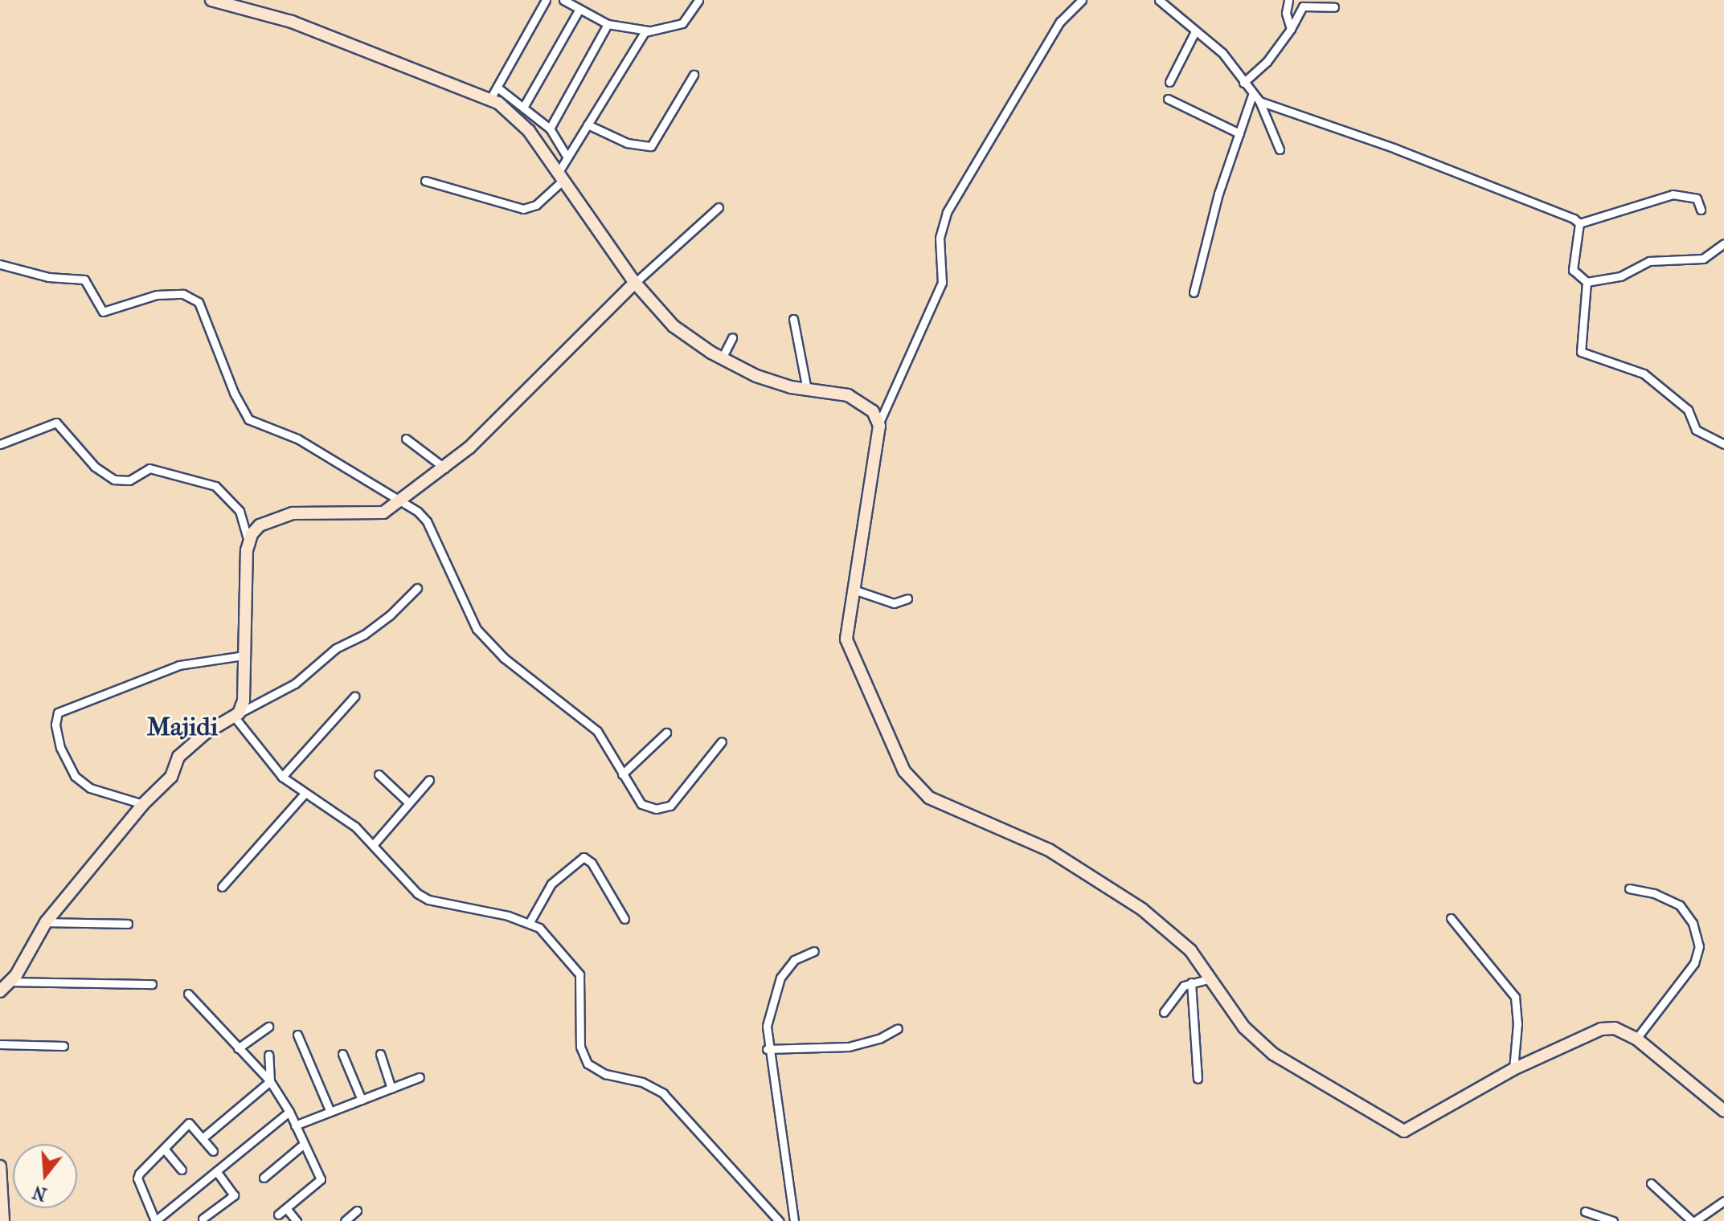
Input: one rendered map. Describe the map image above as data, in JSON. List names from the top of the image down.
{
  "districts": ["Majidi"],
  "north": "bottom"
}
